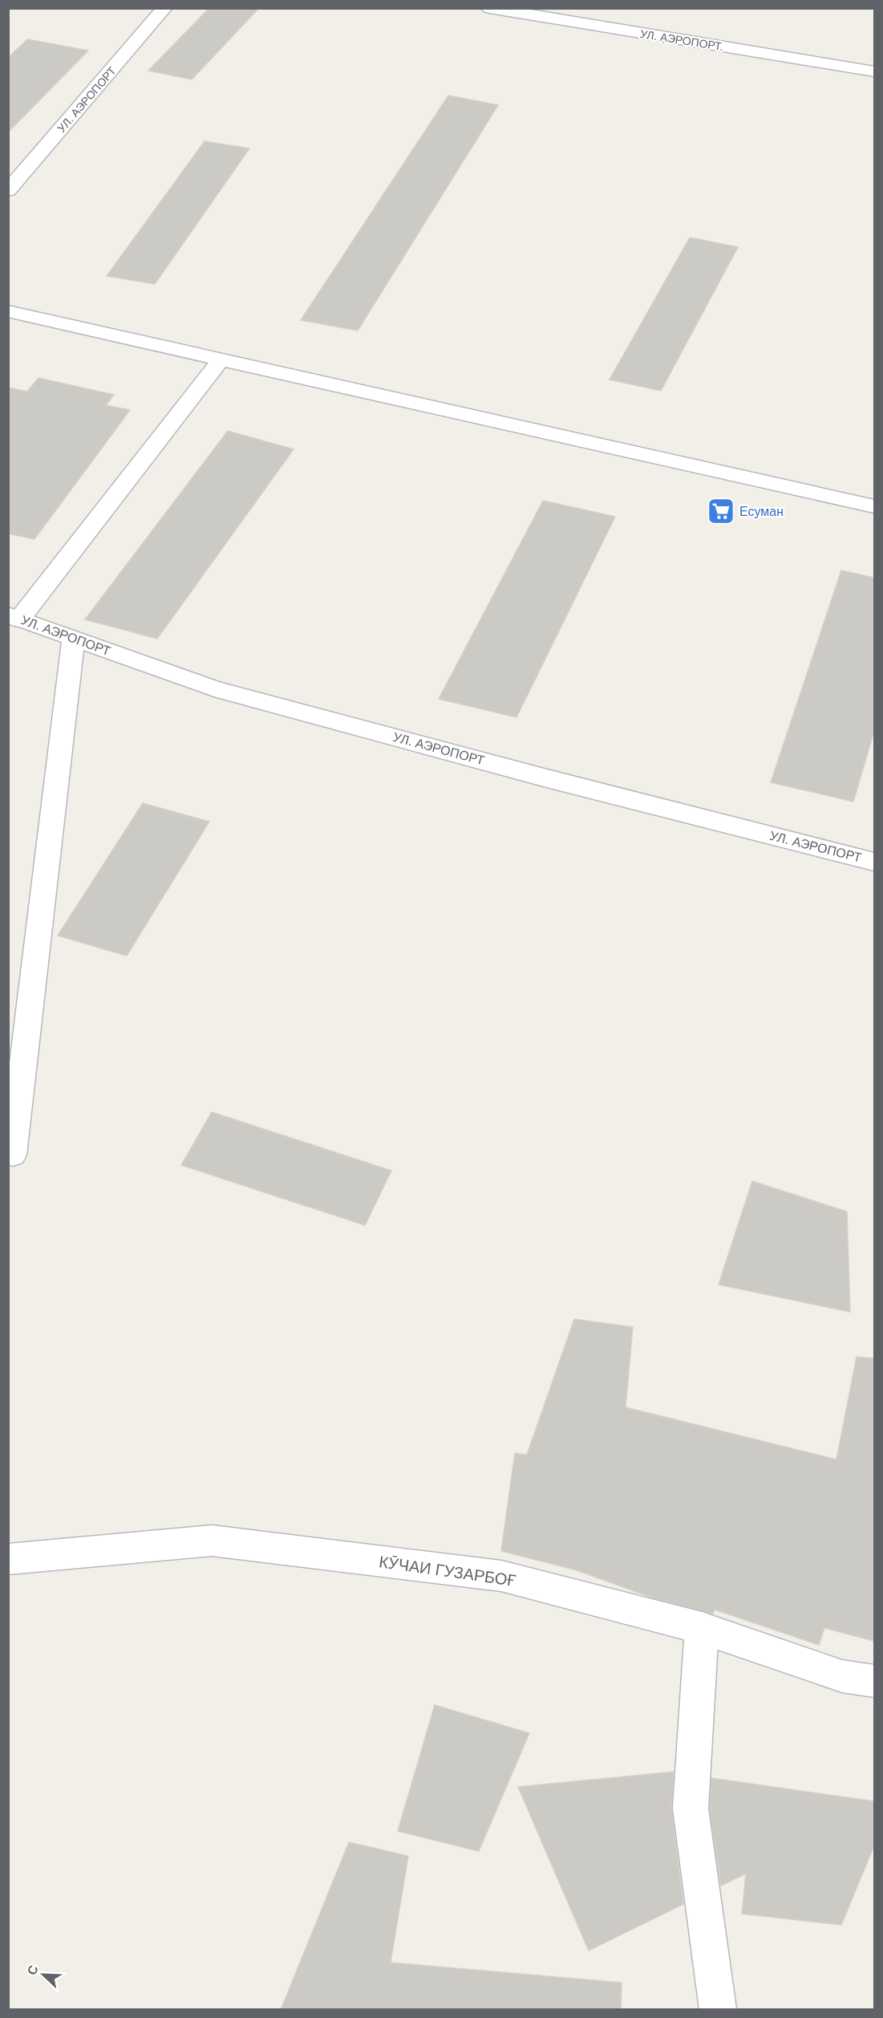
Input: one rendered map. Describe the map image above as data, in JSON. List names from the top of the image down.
{
  "streets": {
    "street": ["УЛ. АЭРОПОРТ.", "УЛ. АЭРОПОРТ", "КӮЧАИ ГУЗАРБОҒ"]
  },
  "places": {
    "supermarket": ["Есуман"]
  },
  "north": "top left"
}
